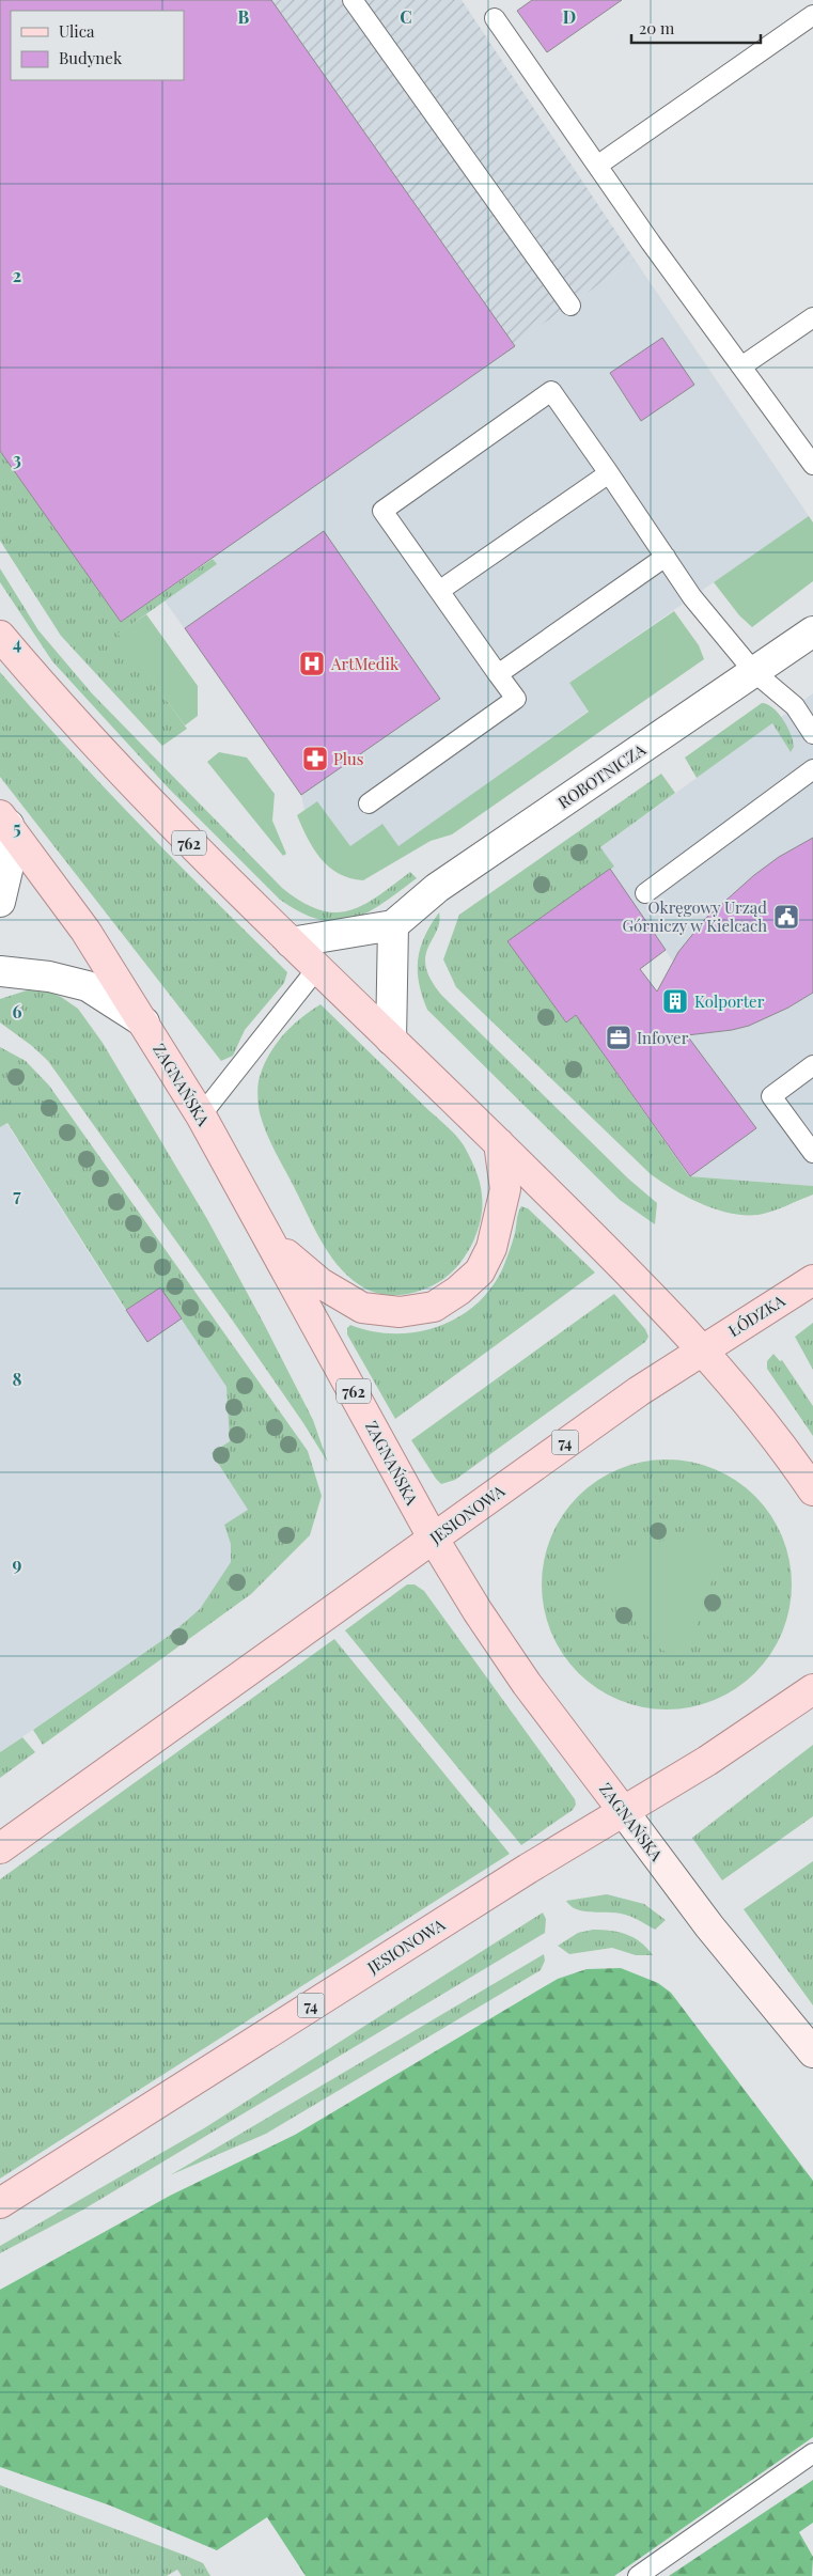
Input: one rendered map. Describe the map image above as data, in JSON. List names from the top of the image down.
{
  "streets": {
    "main road": [
      "762",
      "ZAGNAŃSKA",
      "ŁÓDZKA",
      "74",
      "JESIONOWA"
    ],
    "street": ["ROBOTNICZA"]
  },
  "crossings": [
    ["762", "ZAGNAŃSKA"],
    ["762", "ŁÓDZKA"],
    ["762", "JESIONOWA"],
    ["ZAGNAŃSKA", "JESIONOWA"],
    ["ŁÓDZKA", "JESIONOWA"]
  ],
  "places": {
    "hospital": ["ArtMedik"],
    "pharmacy": ["Plus"],
    "public building": ["Okręgowy Urząd Górniczy w Kielcach"],
    "building": ["Kolporter"],
    "office": ["Infover"]
  },
  "legend": ["Ulica", "Budynek"],
  "scale_bar": "20 m",
  "grid": {
    "columns": ["B", "C", "D"],
    "rows": [
      "2",
      "3",
      "4",
      "5",
      "6",
      "7",
      "8",
      "9"
    ]
  }
}
